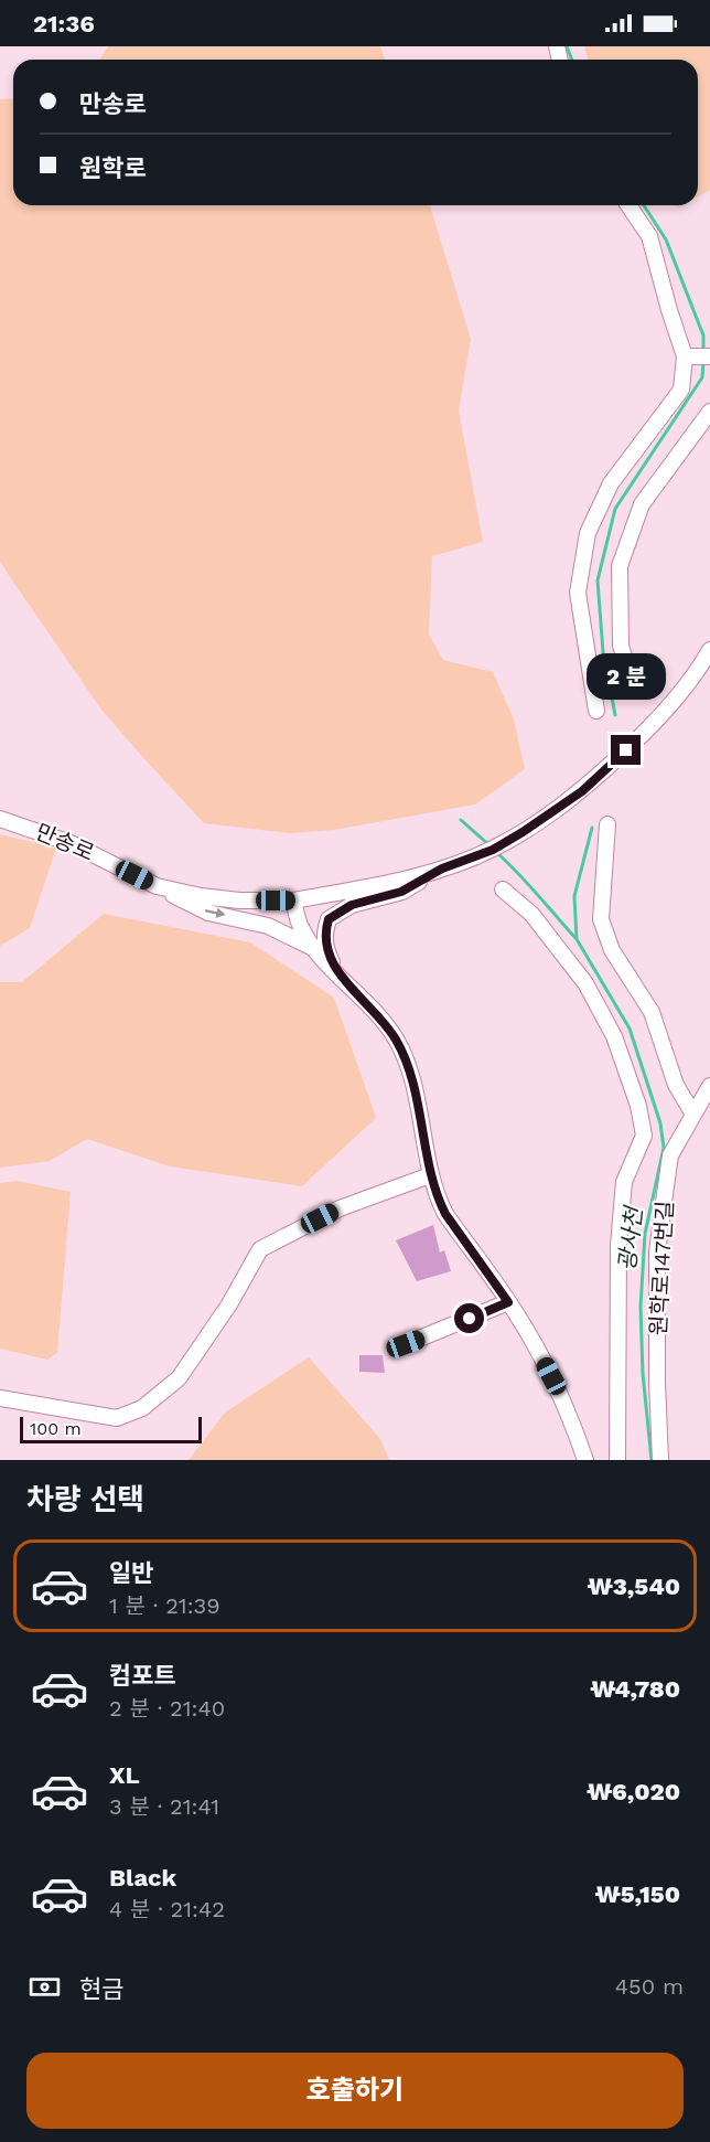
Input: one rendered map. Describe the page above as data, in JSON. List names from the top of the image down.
{
  "streets": {
    "street": ["만송로", "원학로147번길"]
  },
  "water": ["광사천"],
  "scale_bar": "100 m",
  "page": {
    "status": "21:36",
    "banner": ["만송로", "원학로"],
    "bubble": "2 분",
    "scale": "100 m",
    "heading": "차량 선택",
    "list": [
      {
        "name": "일반",
        "note": "1 분 · 21:39",
        "value": "₩3,540"
      },
      {
        "name": "컴포트",
        "note": "2 분 · 21:40",
        "value": "₩4,780"
      },
      {
        "name": "XL",
        "note": "3 분 · 21:41",
        "value": "₩6,020"
      },
      {
        "name": "Black",
        "note": "4 분 · 21:42",
        "value": "₩5,150"
      }
    ],
    "pay": ["현금", "450 m"],
    "buttons": "호출하기"
  }
}
